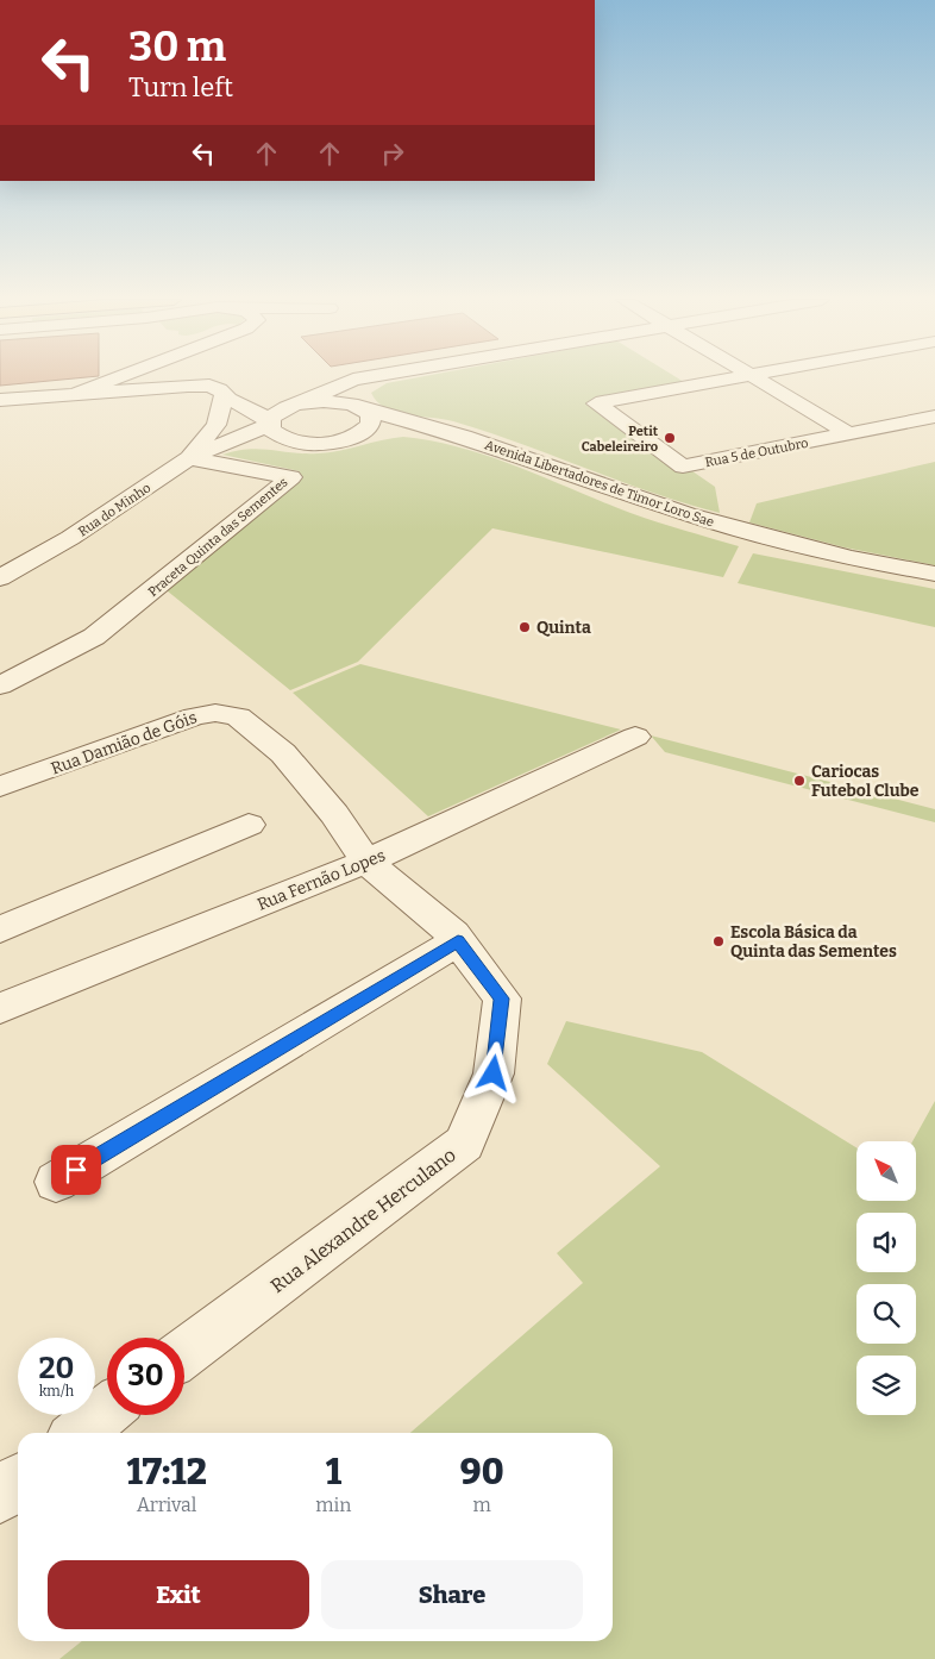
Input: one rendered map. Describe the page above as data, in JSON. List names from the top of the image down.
{
  "streets": {
    "street": [
      "Rua 5 de Outubro",
      "Avenida Libertadores de Timor Loro Sae",
      "Rua do Minho",
      "Praceta Quinta das Sementes",
      "Rua Damião de Góis",
      "Rua Fernão Lopes",
      "Rua Alexandre Herculano"
    ]
  },
  "crossings": [
    ["Avenida Libertadores de Timor Loro Sae", "Rua do Minho"],
    ["Rua do Minho", "Praceta Quinta das Sementes"],
    ["Rua Damião de Góis", "Rua Alexandre Herculano"],
    ["Rua Fernão Lopes", "Rua Alexandre Herculano"]
  ],
  "places": [
    "Petit Cabeleireiro",
    "Quinta",
    "Cariocas Futebol Clube",
    "Escola Básica da Quinta das Sementes"
  ],
  "north": "top left",
  "page": {
    "turn": ["30 m", "Turn left"],
    "speed": "20 km/h",
    "limit": "30",
    "eta": [
      "17:12",
      "Arrival",
      "1",
      "min",
      "90",
      "m"
    ],
    "buttons": ["Exit", "Share"]
  }
}
